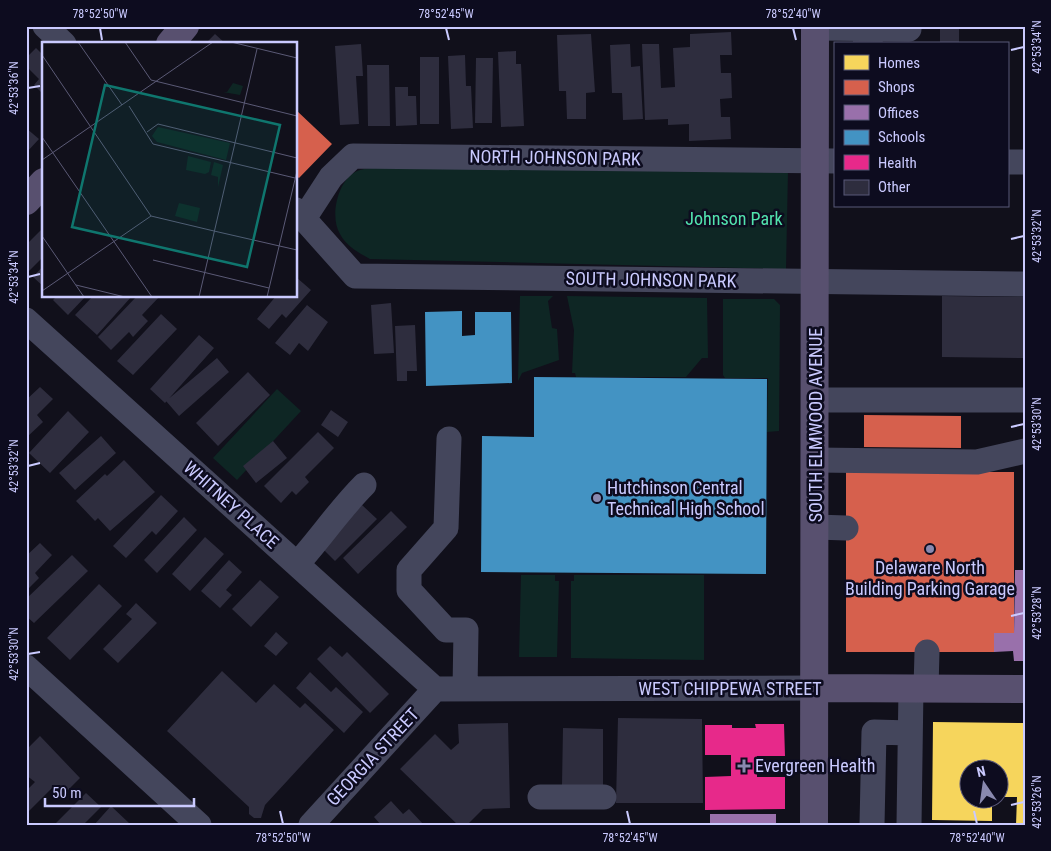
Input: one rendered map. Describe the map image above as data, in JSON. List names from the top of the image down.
{
  "streets": {
    "main road": ["SOUTH ELMWOOD AVENUE", "WEST CHIPPEWA STREET"],
    "street": [
      "NORTH JOHNSON PARK",
      "SOUTH JOHNSON PARK",
      "WHITNEY PLACE",
      "GEORGIA STREET"
    ]
  },
  "crossings": [
    ["NORTH JOHNSON PARK", "SOUTH JOHNSON PARK"],
    ["NORTH JOHNSON PARK", "SOUTH ELMWOOD AVENUE"],
    ["SOUTH JOHNSON PARK", "SOUTH ELMWOOD AVENUE"],
    ["SOUTH ELMWOOD AVENUE", "WEST CHIPPEWA STREET"],
    ["WHITNEY PLACE", "WEST CHIPPEWA STREET"],
    ["WHITNEY PLACE", "GEORGIA STREET"],
    ["WEST CHIPPEWA STREET", "GEORGIA STREET"]
  ],
  "parks": ["Johnson Park"],
  "places": {
    "other": ["Hutchinson Central Technical High School", "Delaware North Building Parking Garage"],
    "health": ["Evergreen Health"]
  },
  "legend": [
    "Homes",
    "Shops",
    "Offices",
    "Schools",
    "Health",
    "Other"
  ],
  "scale_bar": "50 m",
  "north": "top",
  "coordinates": [
    "78°52'50\"W",
    "78°52'45\"W",
    "78°52'40\"W",
    "42°53'34\"N",
    "42°53'36\"N",
    "42°53'32\"N",
    "42°53'30\"N",
    "42°53'28\"N",
    "42°53'26\"N"
  ]
}
